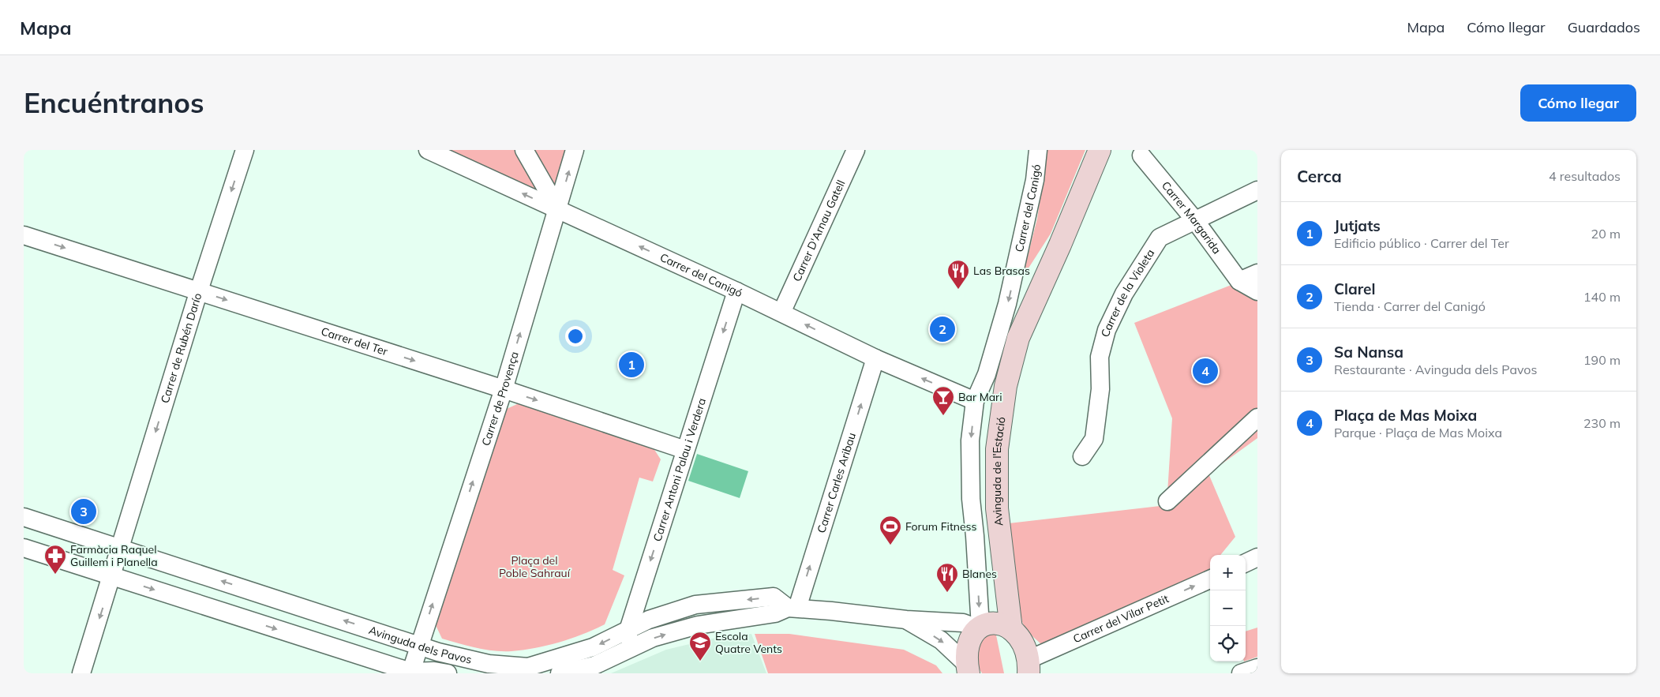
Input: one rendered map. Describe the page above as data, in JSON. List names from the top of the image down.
{
  "streets": {
    "street": [
      "Carrer del Canigó",
      "Carrer Margarida",
      "Carrer D'Arnau Gatell",
      "Carrer de la Violeta",
      "Carrer del Ter",
      "Carrer de Rubén Darío",
      "Carrer de Provença",
      "Carrer Antoni Palau i Verdera",
      "Avinguda de l'Estació",
      "Carrer Carles Aribau",
      "Carrer del Vilar Petit",
      "Avinguda dels Pavos"
    ]
  },
  "crossings": [
    ["Carrer del Canigó", "Carrer D'Arnau Gatell"],
    ["Carrer del Canigó", "Carrer de Provença"],
    ["Carrer del Canigó", "Carrer Antoni Palau i Verdera"],
    ["Carrer del Canigó", "Avinguda de l'Estació"],
    ["Carrer del Canigó", "Carrer Carles Aribau"],
    ["Carrer del Canigó", "Avinguda dels Pavos"],
    ["Carrer Margarida", "Carrer de la Violeta"],
    ["Carrer del Ter", "Carrer de Rubén Darío"],
    ["Carrer del Ter", "Carrer de Provença"],
    ["Carrer del Ter", "Carrer Antoni Palau i Verdera"],
    ["Carrer de Rubén Darío", "Avinguda dels Pavos"],
    ["Carrer de Provença", "Avinguda dels Pavos"],
    ["Carrer Antoni Palau i Verdera", "Avinguda dels Pavos"],
    ["Carrer Carles Aribau", "Avinguda dels Pavos"]
  ],
  "one_way": [
    "Carrer del Ter",
    "Carrer de Rubén Darío",
    "Carrer de Provença",
    "Carrer Antoni Palau i Verdera",
    "Carrer Carles Aribau",
    "Carrer del Vilar Petit"
  ],
  "parks": ["Plaça del Poble Sahrauí"],
  "places": {
    "restaurant": ["Las Brasas", "Blanes"],
    "bar": ["Bar Mari"],
    "sports": ["Forum Fitness"],
    "pharmacy": ["Farmàcia Raquel Guillem i Planella"],
    "school or university": ["Escola Quatre Vents"]
  },
  "page": {
    "header": "Mapa",
    "nav": ["Mapa", "Cómo llegar", "Guardados"],
    "buttons": "Cómo llegar",
    "title": "Encuéntranos",
    "heading": ["Cerca", "4 resultados"],
    "list": [
      {
        "mark": "1",
        "name": "Jutjats",
        "note": "Edificio público · Carrer del Ter",
        "value": "20 m"
      },
      {
        "mark": "2",
        "name": "Clarel",
        "note": "Tienda · Carrer del Canigó",
        "value": "140 m"
      },
      {
        "mark": "3",
        "name": "Sa Nansa",
        "note": "Restaurante · Avinguda dels Pavos",
        "value": "190 m"
      },
      {
        "mark": "4",
        "name": "Plaça de Mas Moixa",
        "note": "Parque · Plaça de Mas Moixa",
        "value": "230 m"
      }
    ],
    "pins": [
      "2",
      "1",
      "4",
      "3"
    ],
    "map_buttons": ["+", "−"]
  }
}
